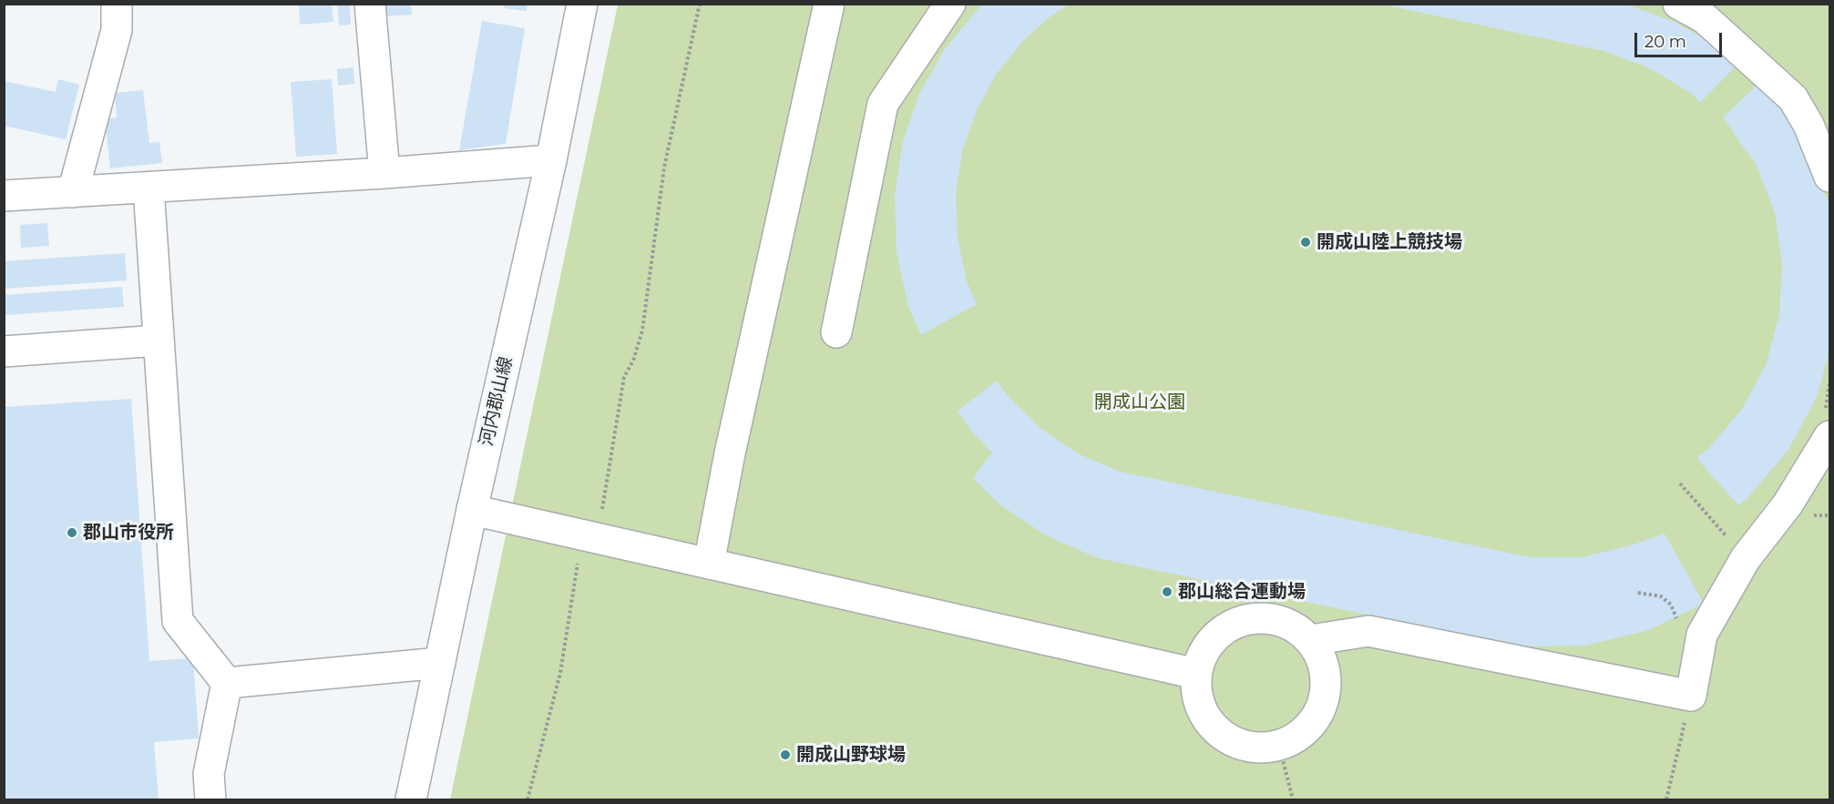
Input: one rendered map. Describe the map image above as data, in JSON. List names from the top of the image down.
{
  "streets": {
    "street": ["河内郡山線"]
  },
  "parks": ["開成山公園"],
  "places": [
    "開成山陸上競技場",
    "郡山市役所",
    "郡山総合運動場",
    "開成山野球場"
  ],
  "scale_bar": "20 m"
}
